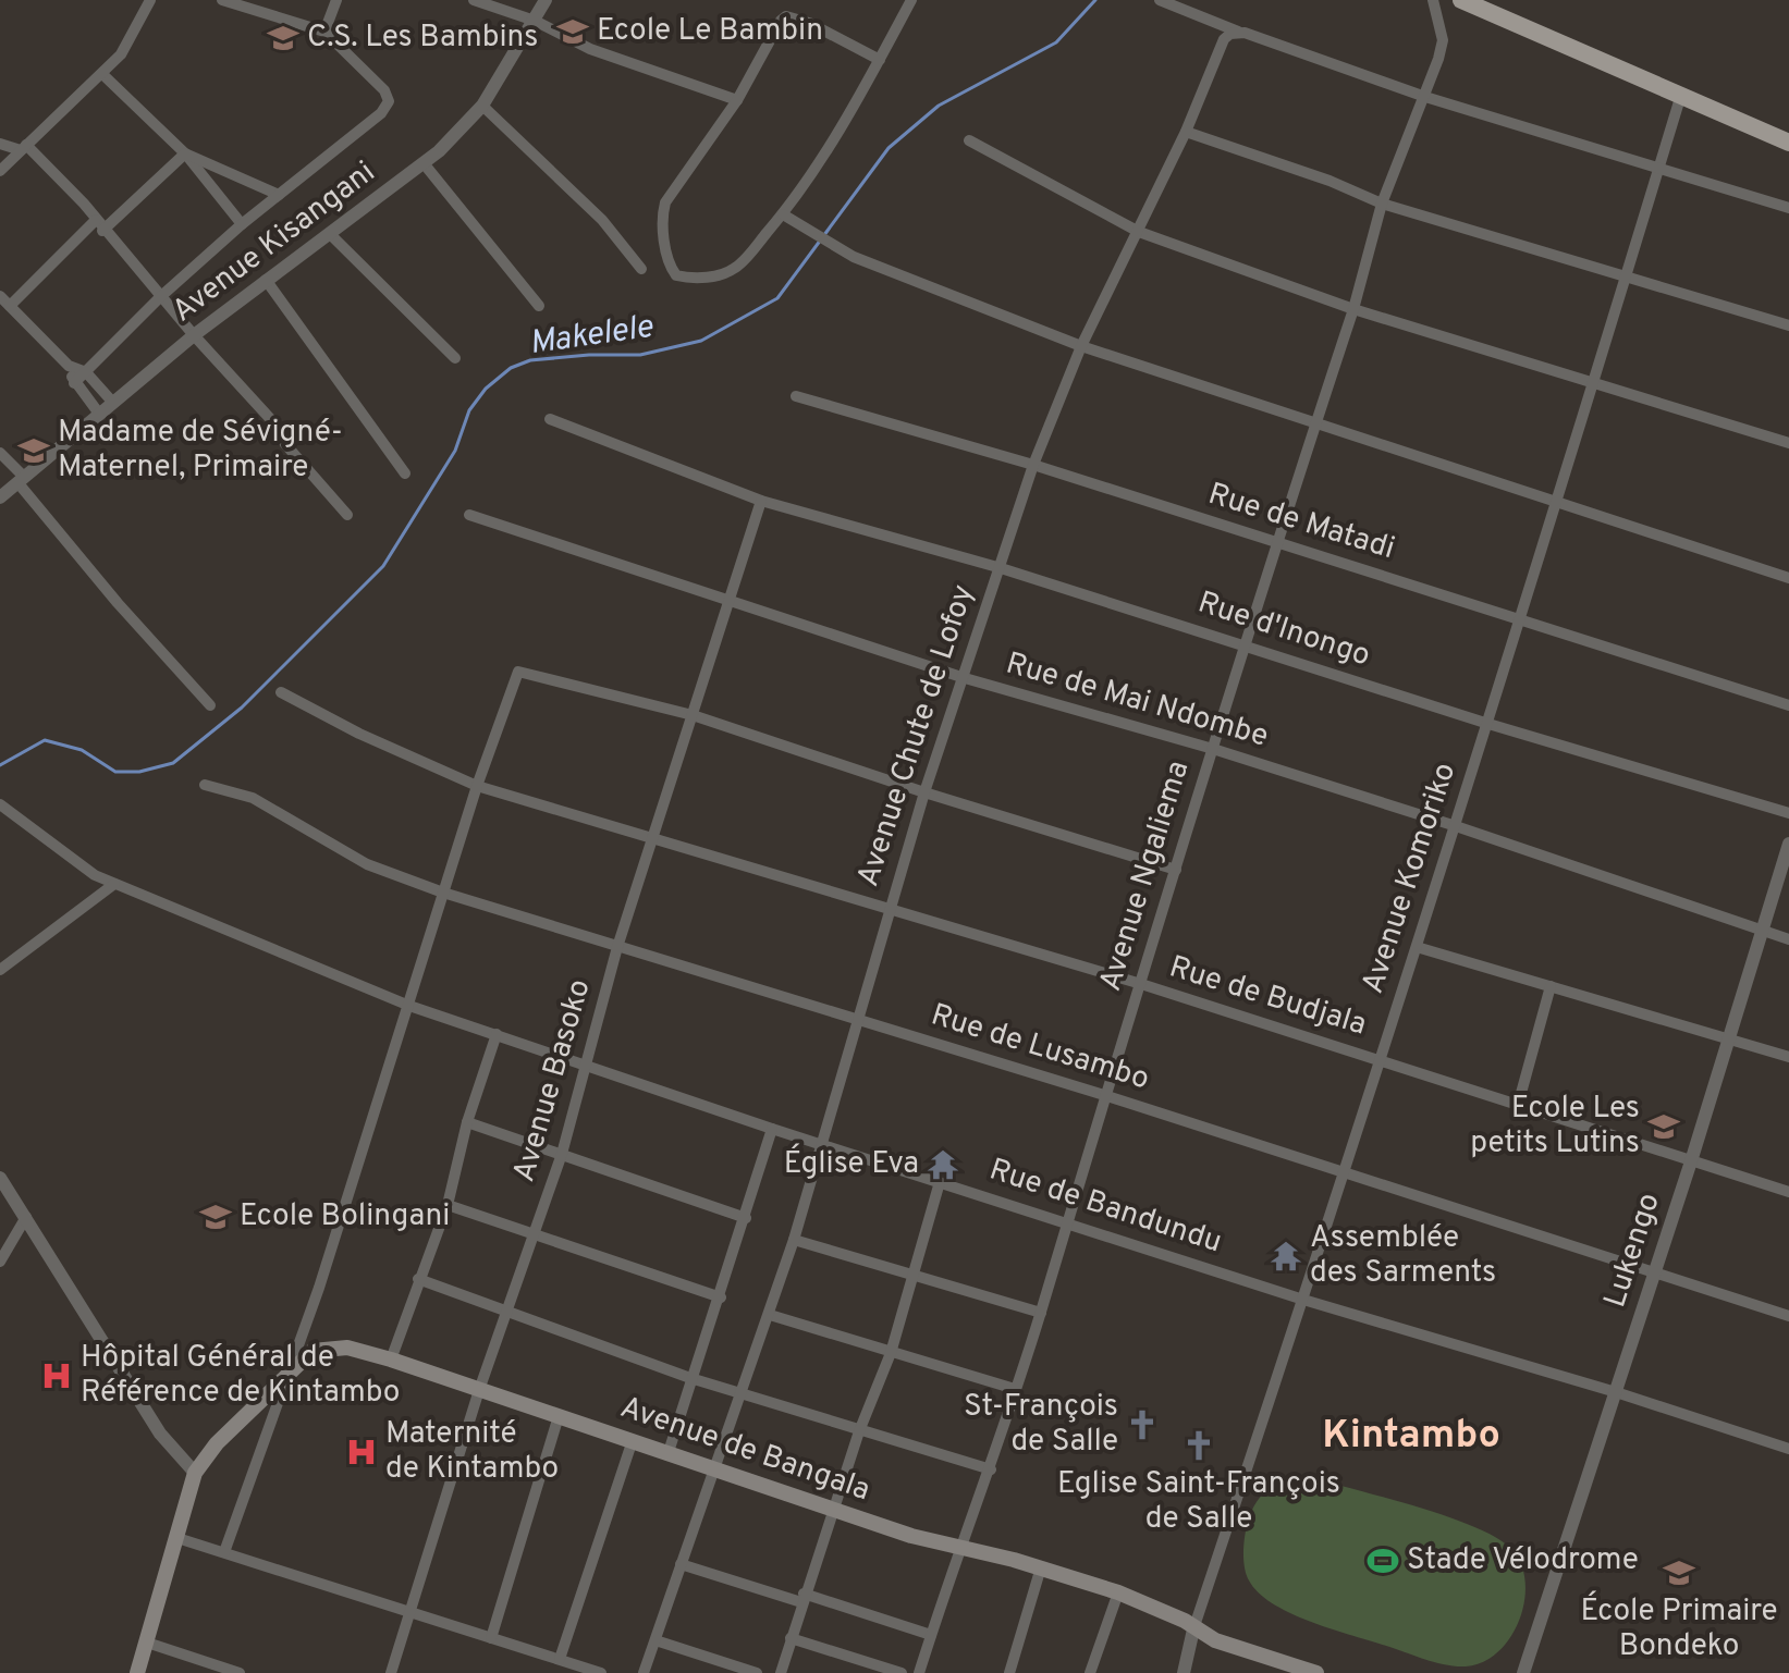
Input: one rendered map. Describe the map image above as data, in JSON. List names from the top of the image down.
{
  "streets": {
    "main road": ["Avenue de Bangala"],
    "street": [
      "Avenue Kisangani",
      "Rue de Matadi",
      "Rue d'Inongo",
      "Rue de Mai Ndombe",
      "Avenue Chute de Lofoy",
      "Avenue Ngaliema",
      "Avenue Komoriko",
      "Rue de Budjala",
      "Rue de Lusambo",
      "Avenue Basoko",
      "Rue de Bandundu",
      "Lukengo"
    ]
  },
  "crossings": [
    ["Rue de Matadi", "Avenue Chute de Lofoy"],
    ["Rue de Matadi", "Avenue Ngaliema"],
    ["Rue de Matadi", "Avenue Komoriko"],
    ["Rue d'Inongo", "Avenue Chute de Lofoy"],
    ["Rue d'Inongo", "Avenue Ngaliema"],
    ["Rue d'Inongo", "Avenue Komoriko"],
    ["Rue d'Inongo", "Avenue Basoko"],
    ["Rue de Mai Ndombe", "Avenue Chute de Lofoy"],
    ["Rue de Mai Ndombe", "Avenue Ngaliema"],
    ["Rue de Mai Ndombe", "Avenue Komoriko"],
    ["Rue de Mai Ndombe", "Avenue Basoko"],
    ["Rue de Mai Ndombe", "Lukengo"],
    ["Avenue Chute de Lofoy", "Rue de Budjala"],
    ["Avenue Chute de Lofoy", "Rue de Lusambo"],
    ["Avenue Chute de Lofoy", "Rue de Bandundu"],
    ["Avenue Chute de Lofoy", "Avenue de Bangala"],
    ["Avenue Ngaliema", "Rue de Budjala"],
    ["Avenue Ngaliema", "Rue de Lusambo"],
    ["Avenue Ngaliema", "Rue de Bandundu"],
    ["Avenue Ngaliema", "Avenue de Bangala"],
    ["Avenue Komoriko", "Rue de Budjala"],
    ["Avenue Komoriko", "Rue de Lusambo"],
    ["Avenue Komoriko", "Rue de Bandundu"],
    ["Avenue Komoriko", "Avenue de Bangala"],
    ["Rue de Budjala", "Avenue Basoko"],
    ["Rue de Budjala", "Lukengo"],
    ["Rue de Lusambo", "Avenue Basoko"],
    ["Rue de Lusambo", "Lukengo"],
    ["Avenue Basoko", "Rue de Bandundu"],
    ["Avenue Basoko", "Avenue de Bangala"],
    ["Rue de Bandundu", "Lukengo"]
  ],
  "districts": ["Kintambo"],
  "water": ["Makelele"],
  "places": {
    "school or university": [
      "Ecole Le Bambin",
      "C.S. Les Bambins",
      "Madame de Sévigné- Maternel, Primaire",
      "Ecole Les petits Lutins",
      "Ecole Bolingani",
      "École Primaire Bondeko"
    ],
    "temple": ["Église Eva", "Assemblée des Sarments"],
    "hospital": ["Hôpital Général de Référence de Kintambo", "Maternité de Kintambo"],
    "church": ["St-François de Salle", "Eglise Saint-François de Salle"],
    "sports": ["Stade Vélodrome"]
  }
}
